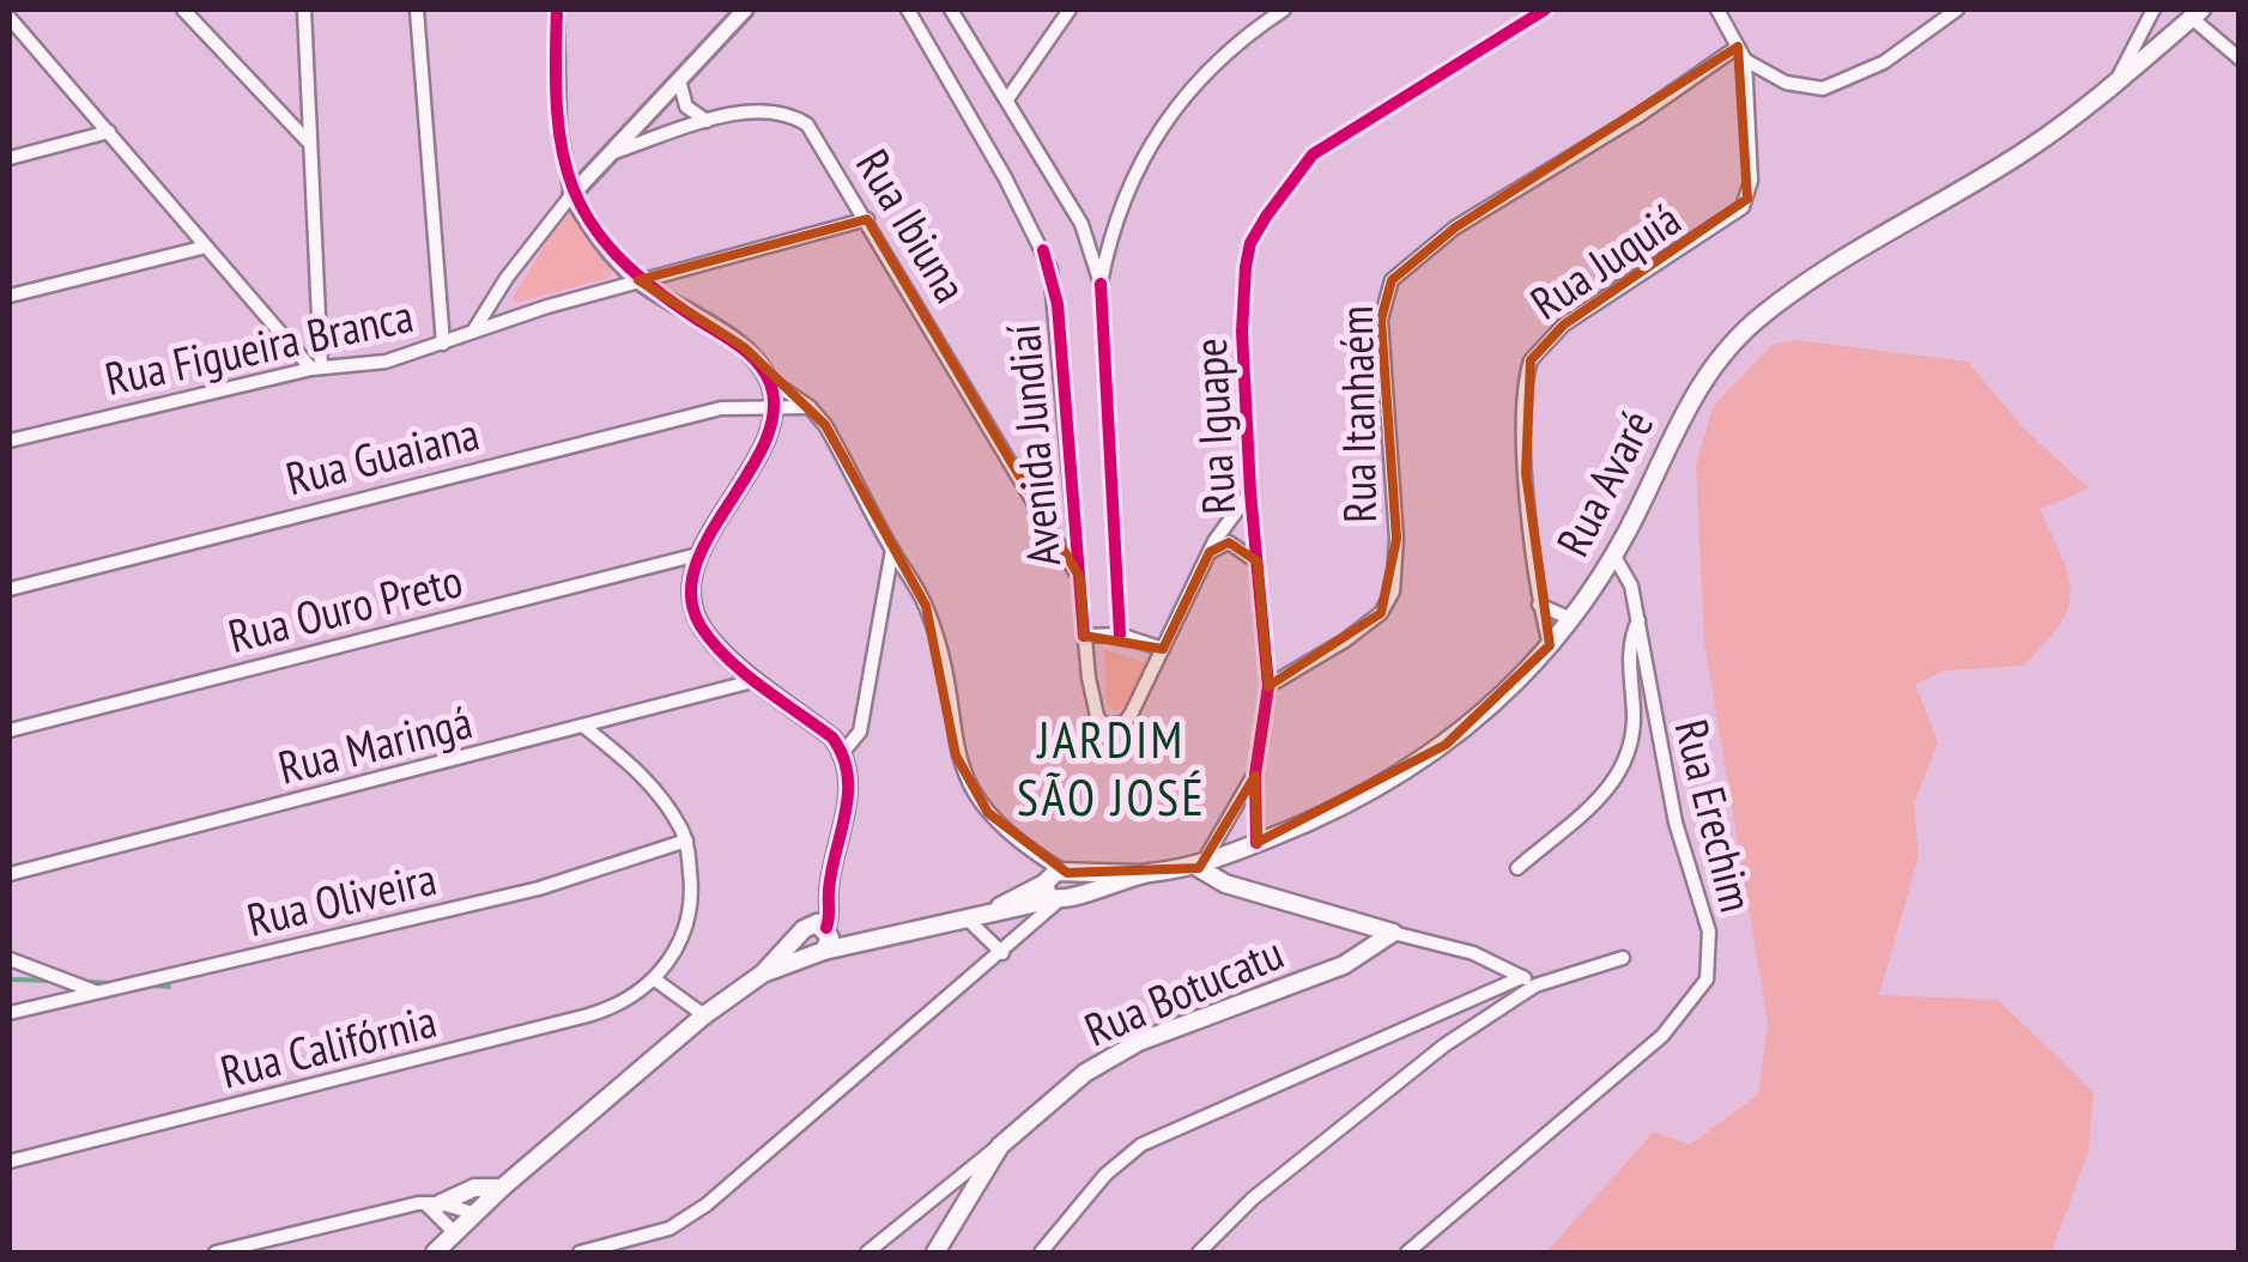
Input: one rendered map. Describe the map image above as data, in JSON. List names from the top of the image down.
{
  "streets": {
    "main road": ["Rua Avaré", "Rua Botucatu"],
    "street": [
      "Rua Ibiuna",
      "Rua Juquiá",
      "Rua Figueira Branca",
      "Rua Itanhaém",
      "Rua Iguape",
      "Avenida Jundiaí",
      "Rua Guaiana",
      "Rua Ouro Preto",
      "Rua Maringá",
      "Rua Erechim",
      "Rua Oliveira",
      "Rua Califórnia"
    ]
  },
  "crossings": [
    ["Rua Ibiuna", "Rua Figueira Branca"],
    ["Rua Ibiuna", "Avenida Jundiaí"],
    ["Rua Juquiá", "Rua Avaré"],
    ["Rua Itanhaém", "Rua Iguape"],
    ["Rua Iguape", "Rua Avaré"],
    ["Rua Avaré", "Rua Erechim"]
  ],
  "districts": ["JARDIM SÃO JOSÉ"]
}
